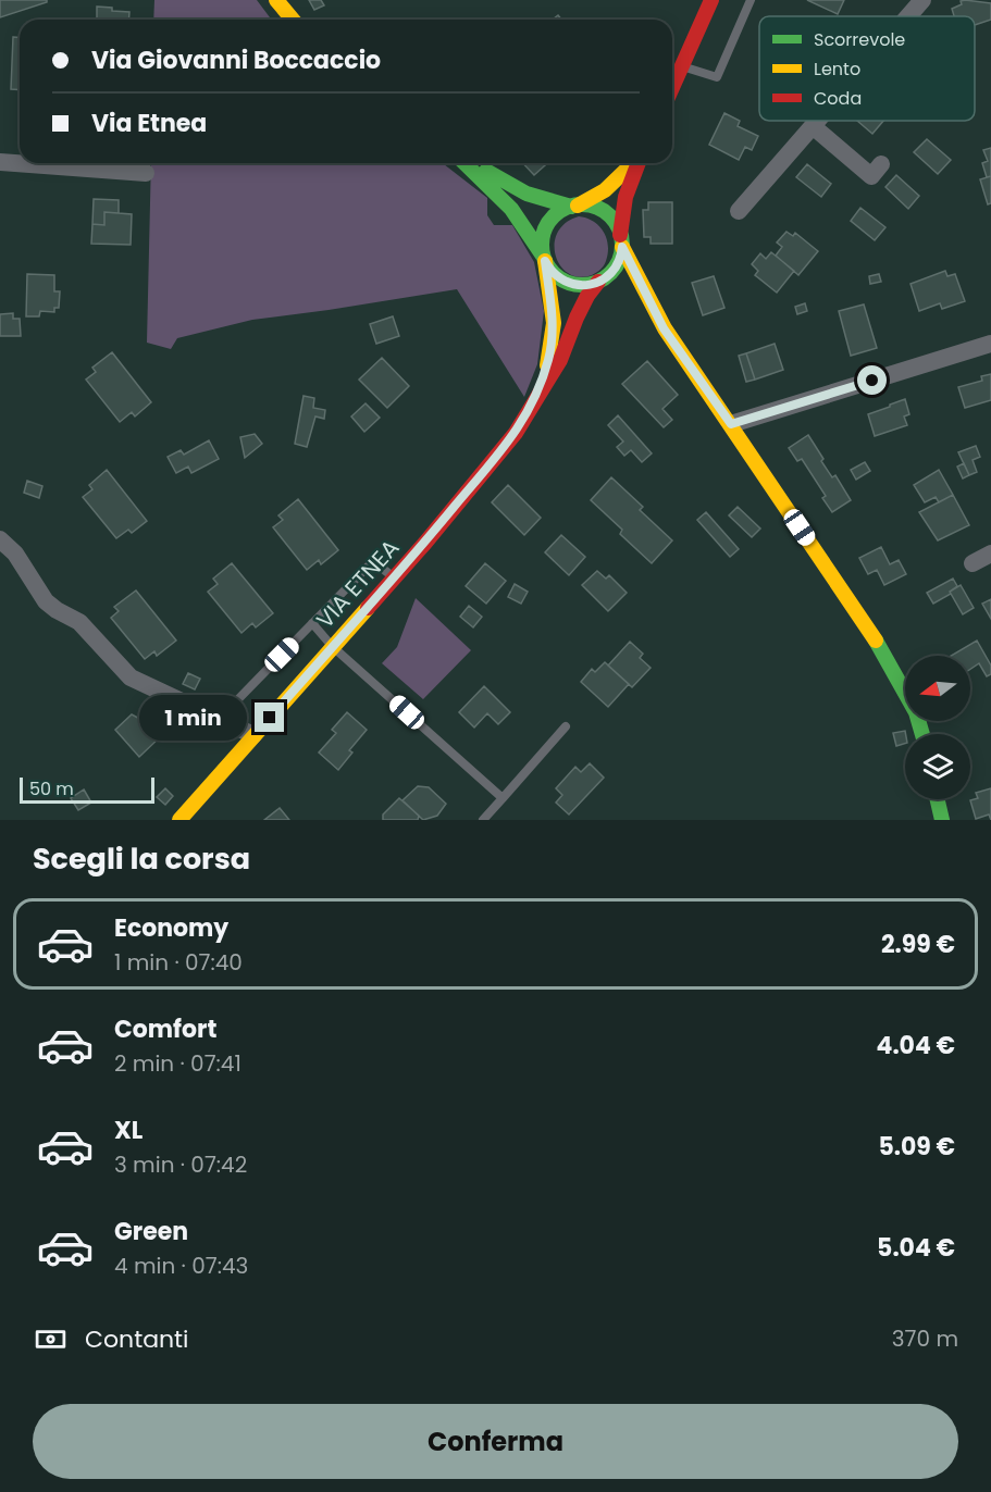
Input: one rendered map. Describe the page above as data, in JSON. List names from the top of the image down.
{
  "streets": {
    "street": ["VIA ETNEA"]
  },
  "legend": ["Scorrevole", "Lento", "Coda"],
  "scale_bar": "50 m",
  "north": "left",
  "page": {
    "banner": ["Via Giovanni Boccaccio", "Via Etnea"],
    "bubble": "1 min",
    "scale": "50 m",
    "heading": "Scegli la corsa",
    "list": [
      {
        "name": "Economy",
        "note": "1 min · 07:40",
        "value": "2.99 €"
      },
      {
        "name": "Comfort",
        "note": "2 min · 07:41",
        "value": "4.04 €"
      },
      {
        "name": "XL",
        "note": "3 min · 07:42",
        "value": "5.09 €"
      },
      {
        "name": "Green",
        "note": "4 min · 07:43",
        "value": "5.04 €"
      }
    ],
    "pay": ["Contanti", "370 m"],
    "buttons": "Conferma"
  }
}
